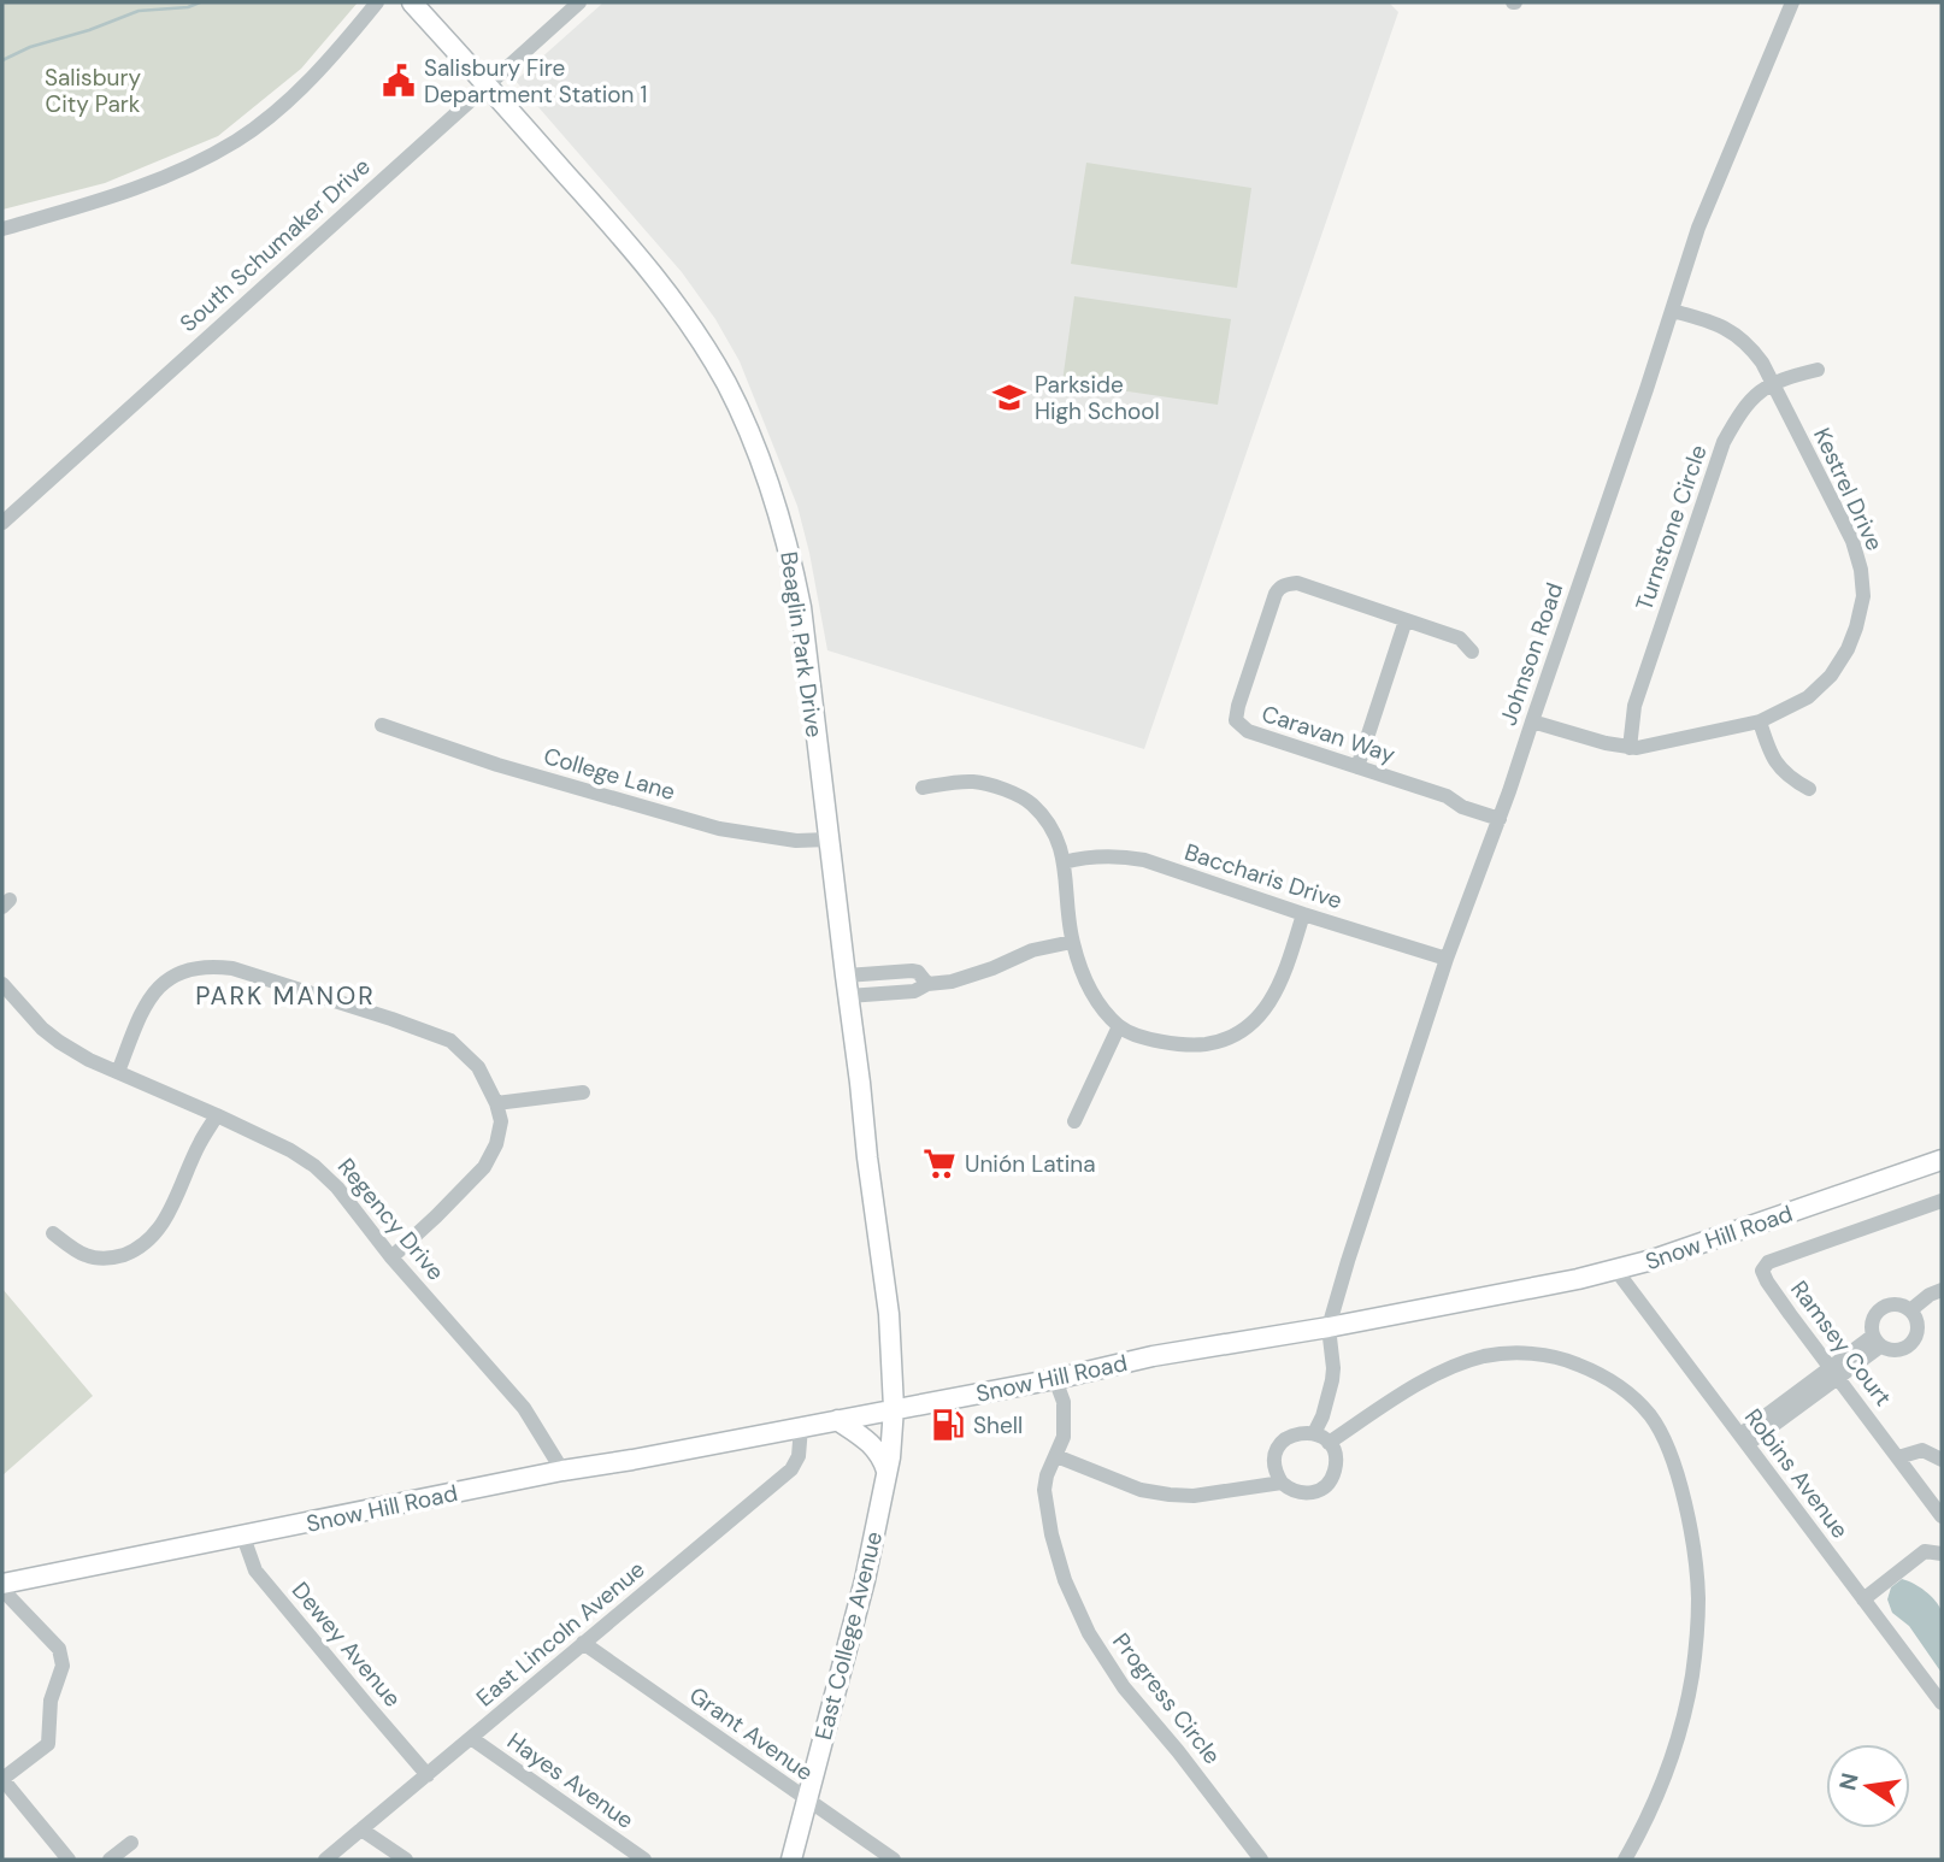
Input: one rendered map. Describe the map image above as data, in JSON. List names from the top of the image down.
{
  "streets": {
    "main road": ["Beaglin Park Drive", "Snow Hill Road", "East College Avenue"],
    "street": [
      "South Schumaker Drive",
      "Kestrel Drive",
      "Turnstone Circle",
      "Johnson Road",
      "Caravan Way",
      "College Lane",
      "Baccharis Drive",
      "Regency Drive",
      "Ramsey Court",
      "Robins Avenue",
      "East Lincoln Avenue",
      "Dewey Avenue",
      "Progress Circle",
      "Grant Avenue",
      "Hayes Avenue"
    ]
  },
  "crossings": [
    ["South Schumaker Drive", "Beaglin Park Drive"],
    ["Kestrel Drive", "Turnstone Circle"],
    ["Kestrel Drive", "Johnson Road"],
    ["Beaglin Park Drive", "College Lane"],
    ["Beaglin Park Drive", "Snow Hill Road"],
    ["Beaglin Park Drive", "East College Avenue"],
    ["Johnson Road", "Caravan Way"],
    ["Johnson Road", "Baccharis Drive"],
    ["Johnson Road", "Snow Hill Road"],
    ["Regency Drive", "Snow Hill Road"],
    ["Snow Hill Road", "Robins Avenue"],
    ["Snow Hill Road", "East Lincoln Avenue"],
    ["Snow Hill Road", "East College Avenue"],
    ["Snow Hill Road", "Dewey Avenue"],
    ["Snow Hill Road", "Progress Circle"],
    ["East Lincoln Avenue", "Dewey Avenue"],
    ["East Lincoln Avenue", "Grant Avenue"],
    ["East Lincoln Avenue", "Hayes Avenue"],
    ["East College Avenue", "Grant Avenue"]
  ],
  "districts": ["PARK MANOR"],
  "parks": ["Salisbury City Park"],
  "places": {
    "public building": ["Salisbury Fire Department Station 1"],
    "school or university": ["Parkside High School"],
    "supermarket": ["Unión Latina"],
    "fuel station": ["Shell"]
  },
  "north": "left"
}
